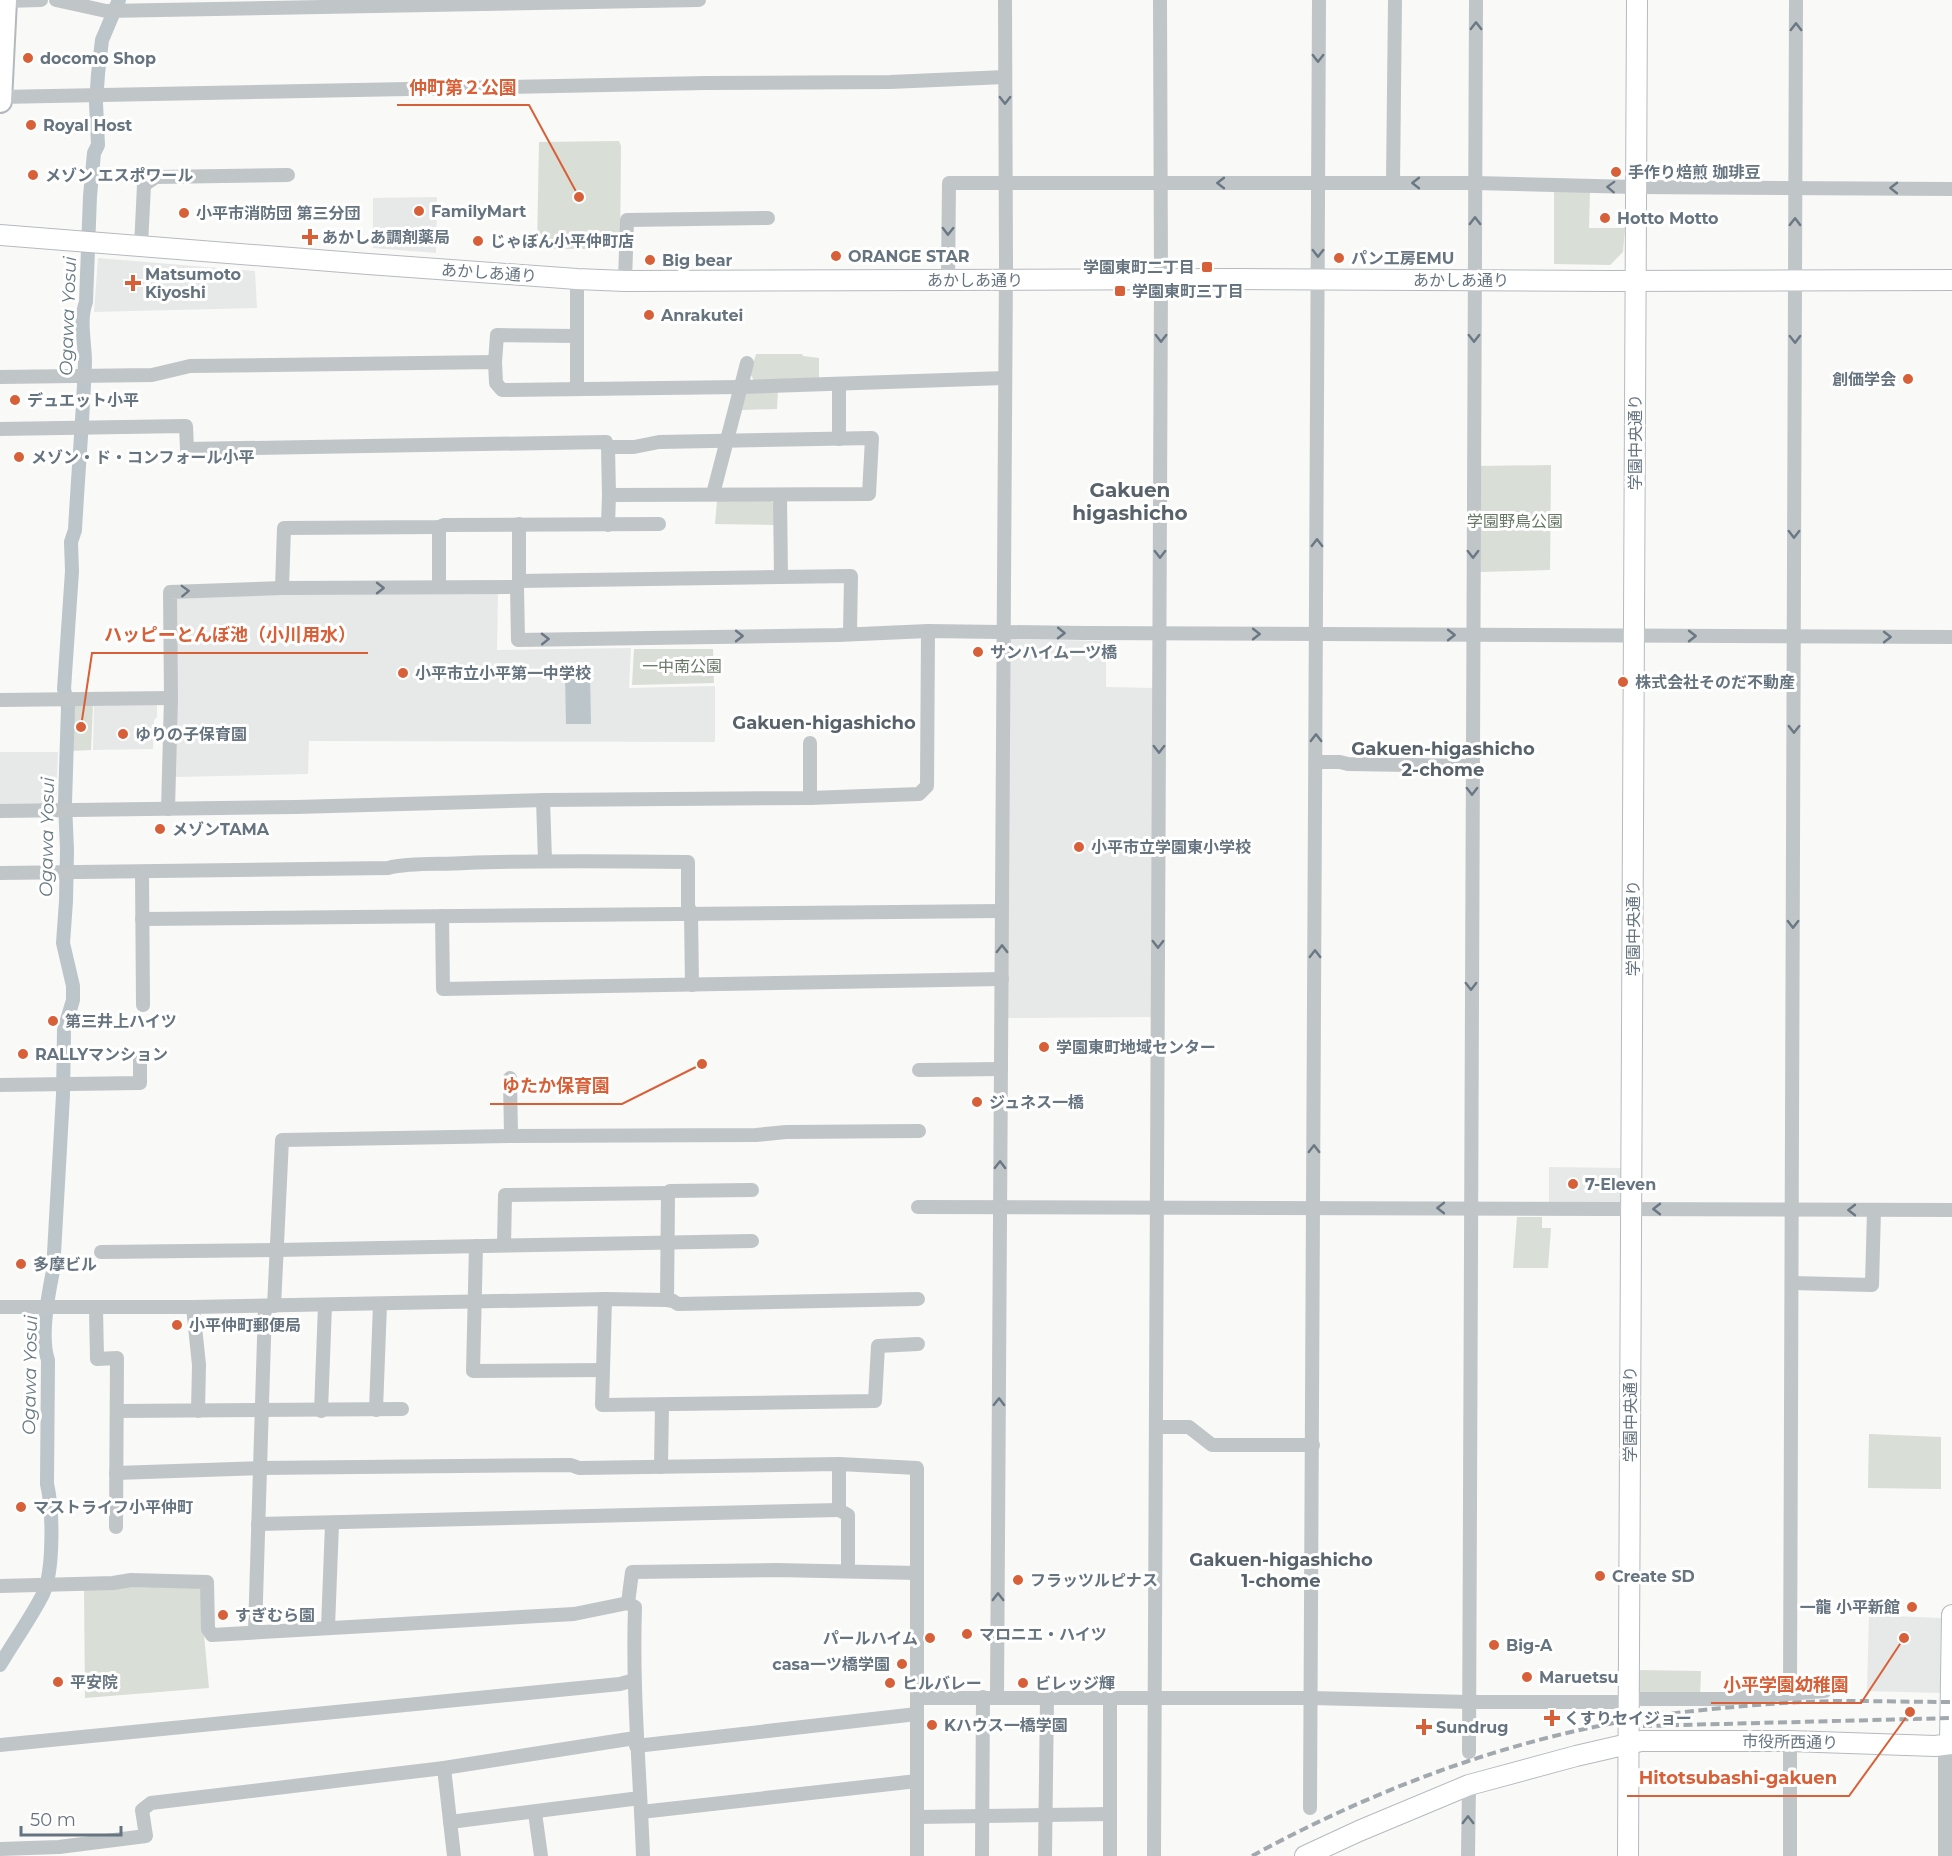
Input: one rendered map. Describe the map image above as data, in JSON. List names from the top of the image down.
{
  "streets": {
    "street": ["あかしあ通り", "学園中央通り", "市役所西通り"]
  },
  "crossings": [
    ["あかしあ通り", "学園中央通り"],
    ["学園中央通り", "市役所西通り"]
  ],
  "districts": [
    "Gakuen higashicho",
    "Gakuen-higashicho",
    "Gakuen-higashicho 2-chome",
    "Gakuen-higashicho 1-chome"
  ],
  "water": ["Ogawa Yosui"],
  "parks": ["学園野鳥公園", "一中南公園"],
  "places": {
    "other": [
      "docomo Shop",
      "Royal Host",
      "手作り焙煎 珈琲豆",
      "メゾン エスポワール",
      "仲町第２公園",
      "FamilyMart",
      "小平市消防団 第三分団",
      "Hotto Motto",
      "じゃぼん小平仲町店",
      "ORANGE STAR",
      "パン工房EMU",
      "Big bear",
      "Anrakutei",
      "創価学会",
      "デュエット小平",
      "メゾン・ド・コンフォール小平",
      "サンハイム一ツ橋",
      "小平市立小平第一中学校",
      "株式会社そのだ不動産",
      "ハッピーとんぼ池（小川用水）",
      "ゆりの子保育園",
      "メゾンTAMA",
      "小平市立学園東小学校",
      "第三井上ハイツ",
      "学園東町地域センター",
      "RALLYマンション",
      "ゆたか保育園",
      "ジュネス一橋",
      "7-Eleven",
      "多摩ビル",
      "小平仲町郵便局",
      "マストライフ小平仲町",
      "Create SD",
      "フラッツルピナス",
      "一龍 小平新館",
      "すぎむら園",
      "マロニエ・ハイツ",
      "パールハイム",
      "小平学園幼稚園",
      "Big-A",
      "casa一ツ橋学園",
      "Maruetsu",
      "平安院",
      "ヒルバレー",
      "ビレッジ輝",
      "Hitotsubashi-gakuen",
      "Kハウス一橋学園"
    ],
    "health": [
      "あかしあ調剤薬局",
      "Matsumoto Kiyoshi",
      "くすりセイジョー",
      "Sundrug"
    ],
    "transit": ["学園東町二丁目", "学園東町三丁目"]
  },
  "scale_bar": "50 m"
}
